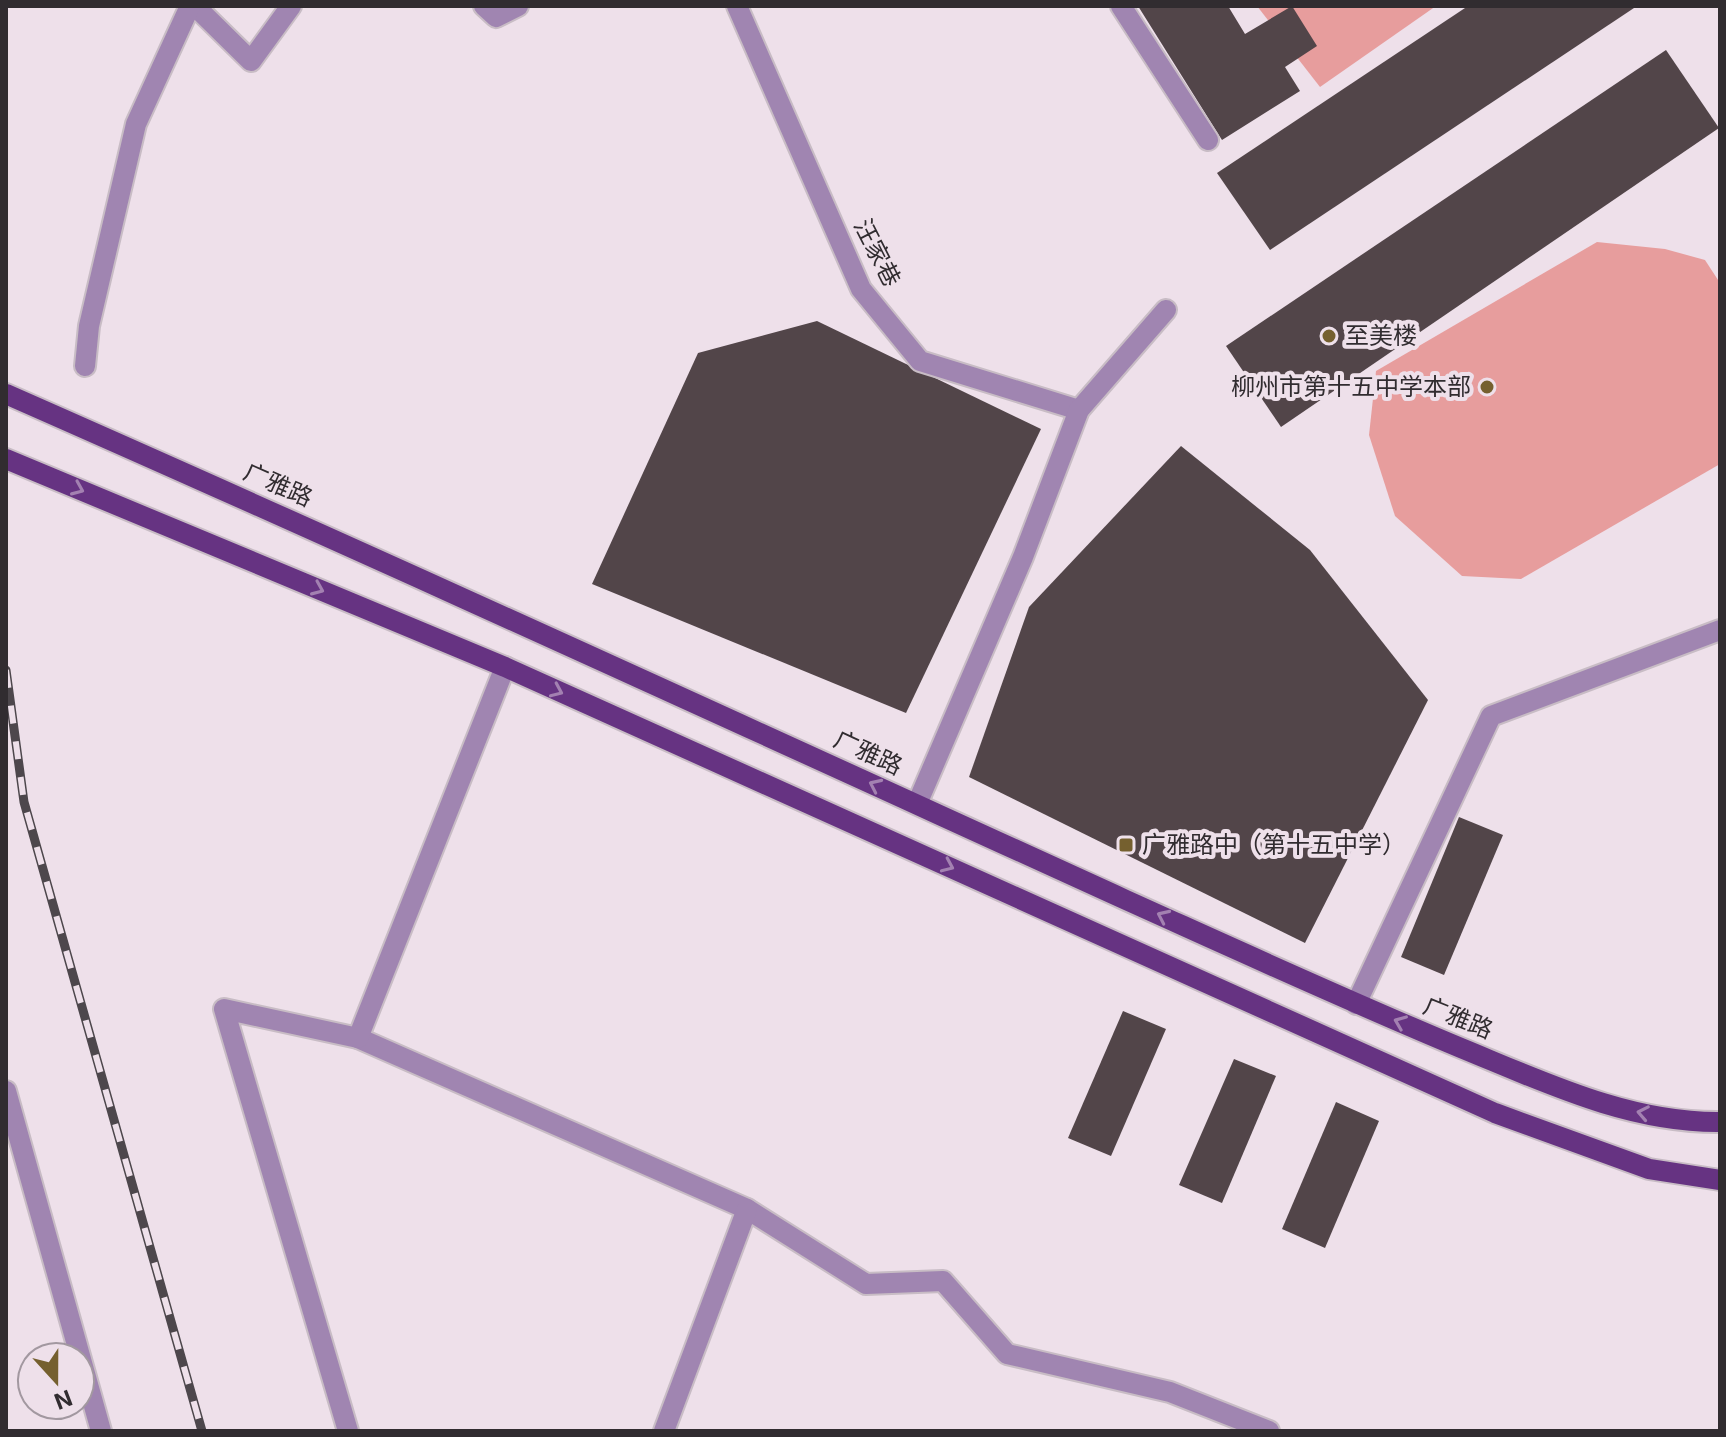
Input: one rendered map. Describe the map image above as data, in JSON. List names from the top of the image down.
{
  "streets": {
    "main road": ["广雅路"],
    "street": ["汪家巷"]
  },
  "places": {
    "other": ["至美楼", "柳州市第十五中学本部"],
    "transit": ["广雅路中（第十五中学）"]
  },
  "north": "bottom"
}
